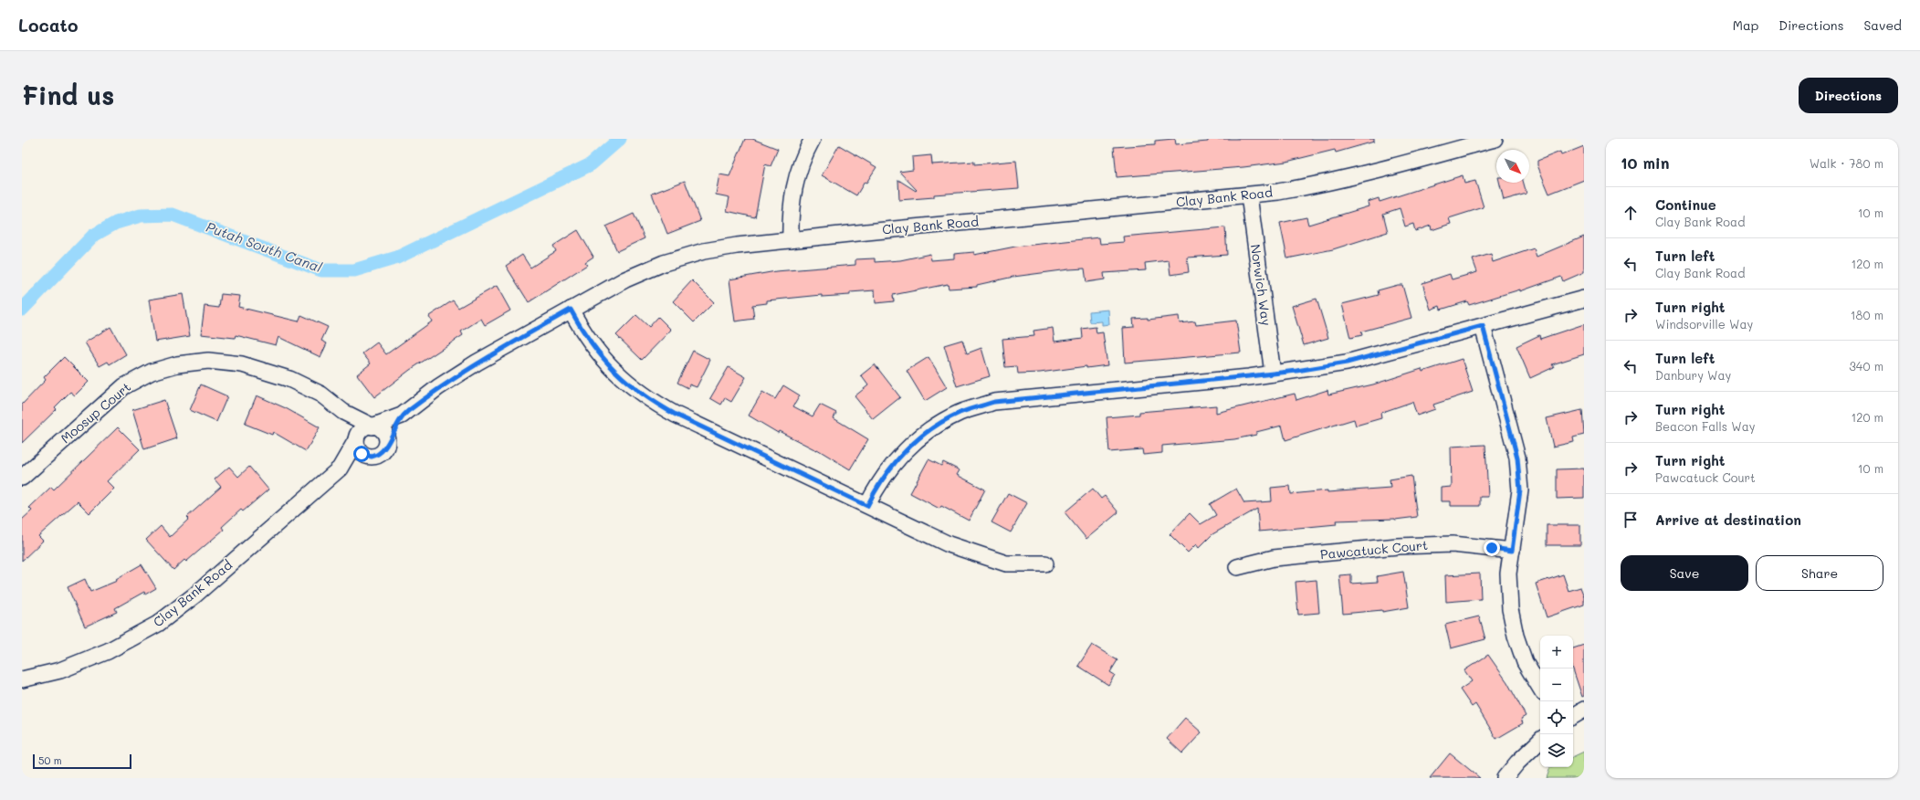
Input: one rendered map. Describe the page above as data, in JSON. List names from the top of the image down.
{
  "streets": {
    "street": [
      "Clay Bank Road",
      "Norwich Way",
      "Moosup Court",
      "Pawcatuck Court"
    ]
  },
  "crossings": [
    ["Clay Bank Road", "Norwich Way"],
    ["Clay Bank Road", "Moosup Court"]
  ],
  "water": ["Putah South Canal"],
  "scale_bar": "50 m",
  "north": "bottom right",
  "page": {
    "header": "Locato",
    "nav": ["Map", "Directions", "Saved"],
    "buttons": [
      "Directions",
      ["Save", "Share"]
    ],
    "title": "Find us",
    "heading": ["10 min", "Walk · 780 m"],
    "list": [
      ["Continue", "Clay Bank Road", "10 m"],
      ["Turn left", "Clay Bank Road", "120 m"],
      ["Turn right", "Windsorville Way", "180 m"],
      ["Turn left", "Danbury Way", "340 m"],
      ["Turn right", "Beacon Falls Way", "120 m"],
      ["Turn right", "Pawcatuck Court", "10 m"],
      "Arrive at destination"
    ],
    "map_buttons": ["+", "−"],
    "scale": "50 m"
  }
}
